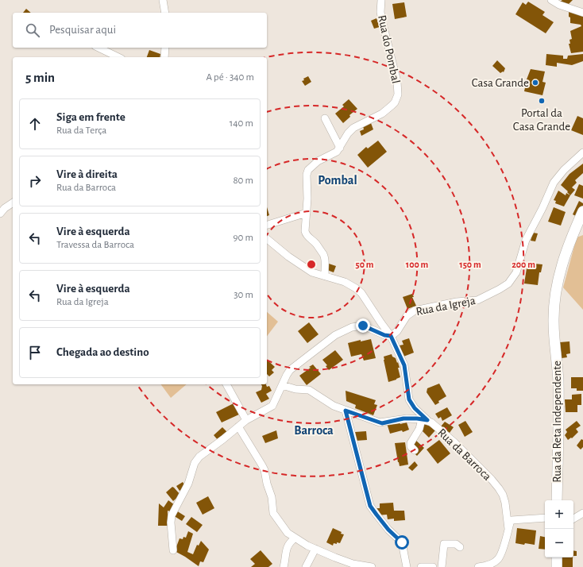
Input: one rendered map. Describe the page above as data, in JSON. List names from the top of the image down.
{
  "streets": {
    "street": [
      "Rua do Pombal",
      "Rua da Igreja",
      "Rua da Reta Independente",
      "Rua da Barroca"
    ]
  },
  "crossings": [
    ["Rua da Igreja", "Rua da Barroca"]
  ],
  "districts": ["Pombal", "Barroca"],
  "places": ["Casa Grande", "Portal da Casa Grande"],
  "page": {
    "search": "Pesquisar aqui",
    "heading": ["5 min", "A pé · 340 m"],
    "list": [
      ["Siga em frente", "Rua da Terça", "140 m"],
      ["Vire à direita", "Rua da Barroca", "80 m"],
      ["Vire à esquerda", "Travessa da Barroca", "90 m"],
      ["Vire à esquerda", "Rua da Igreja", "30 m"],
      "Chegada ao destino"
    ],
    "map_buttons": ["+", "−"]
  },
  "rings": [
    "50 m",
    "100 m",
    "150 m",
    "200 m"
  ]
}
